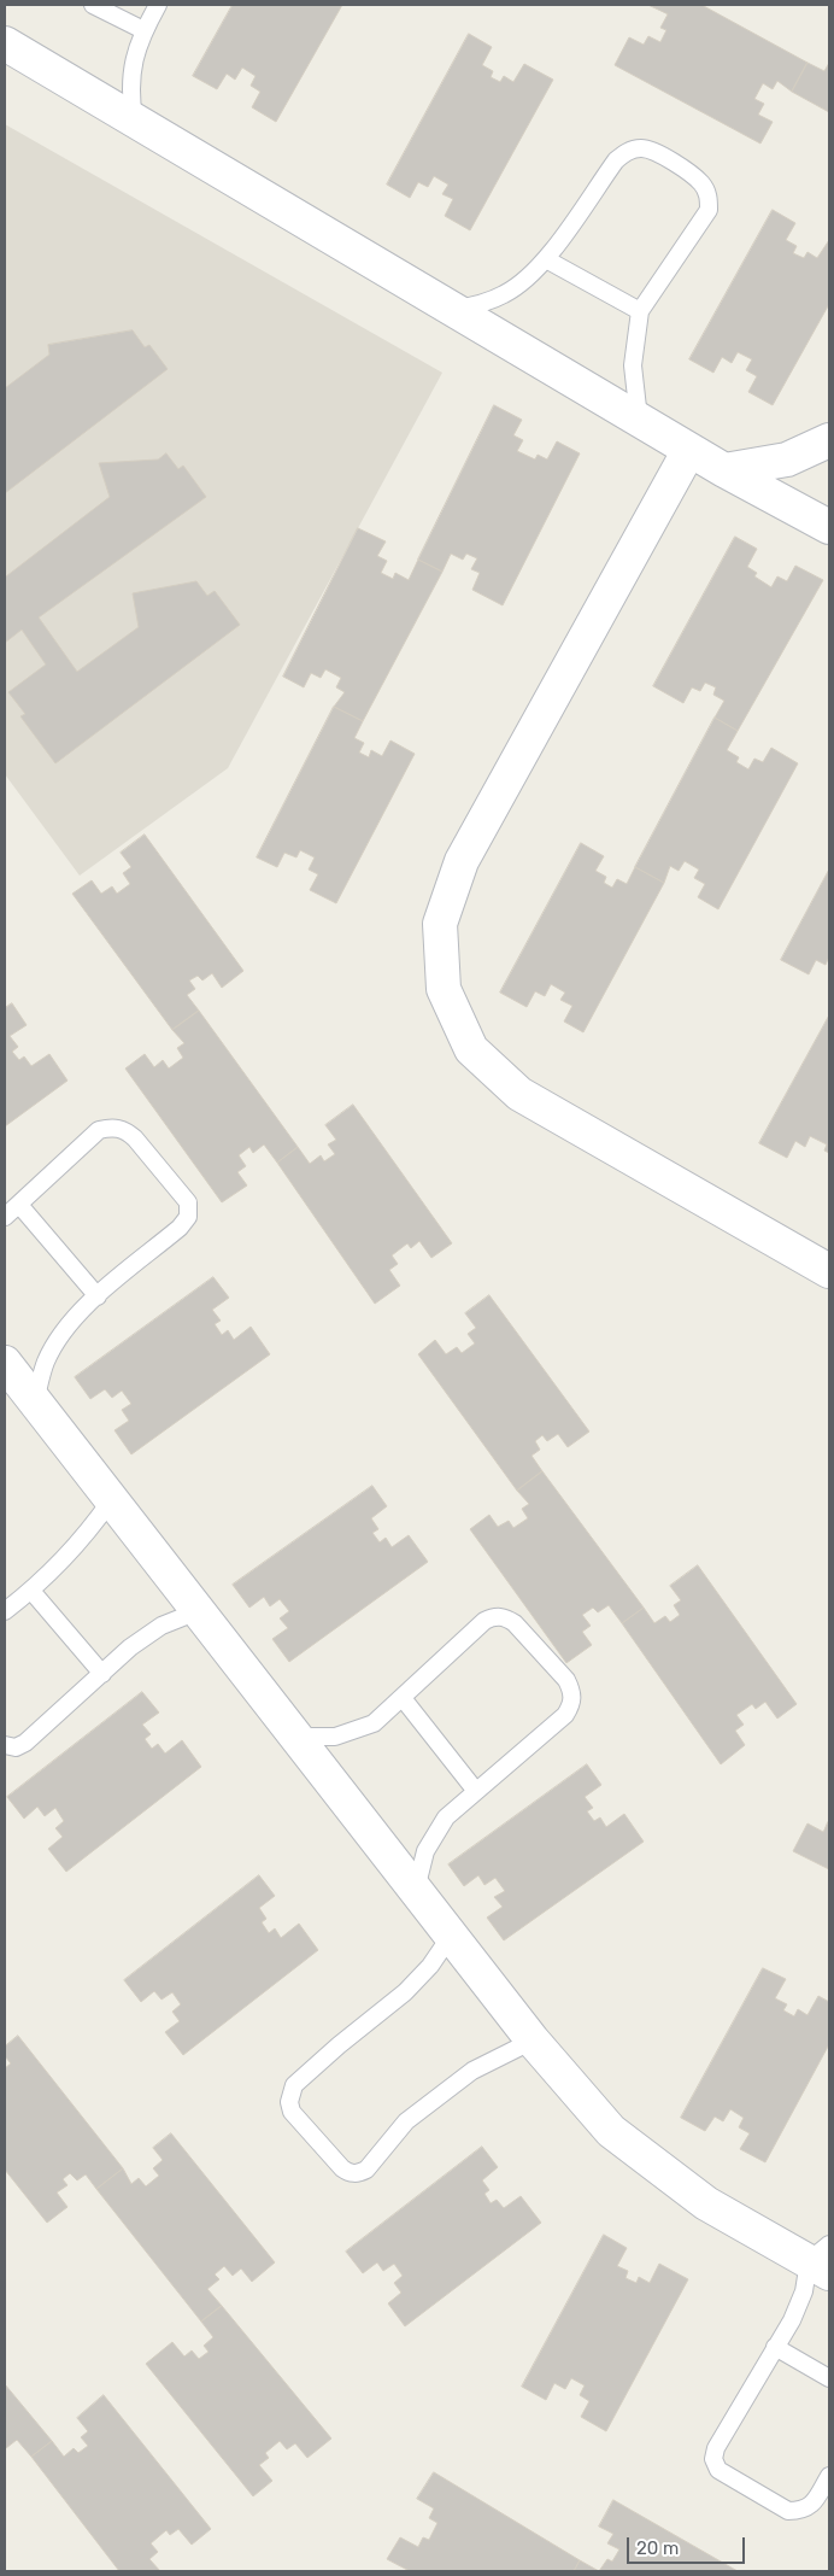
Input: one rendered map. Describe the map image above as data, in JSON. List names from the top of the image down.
{
  "scale_bar": "20 m"
}
